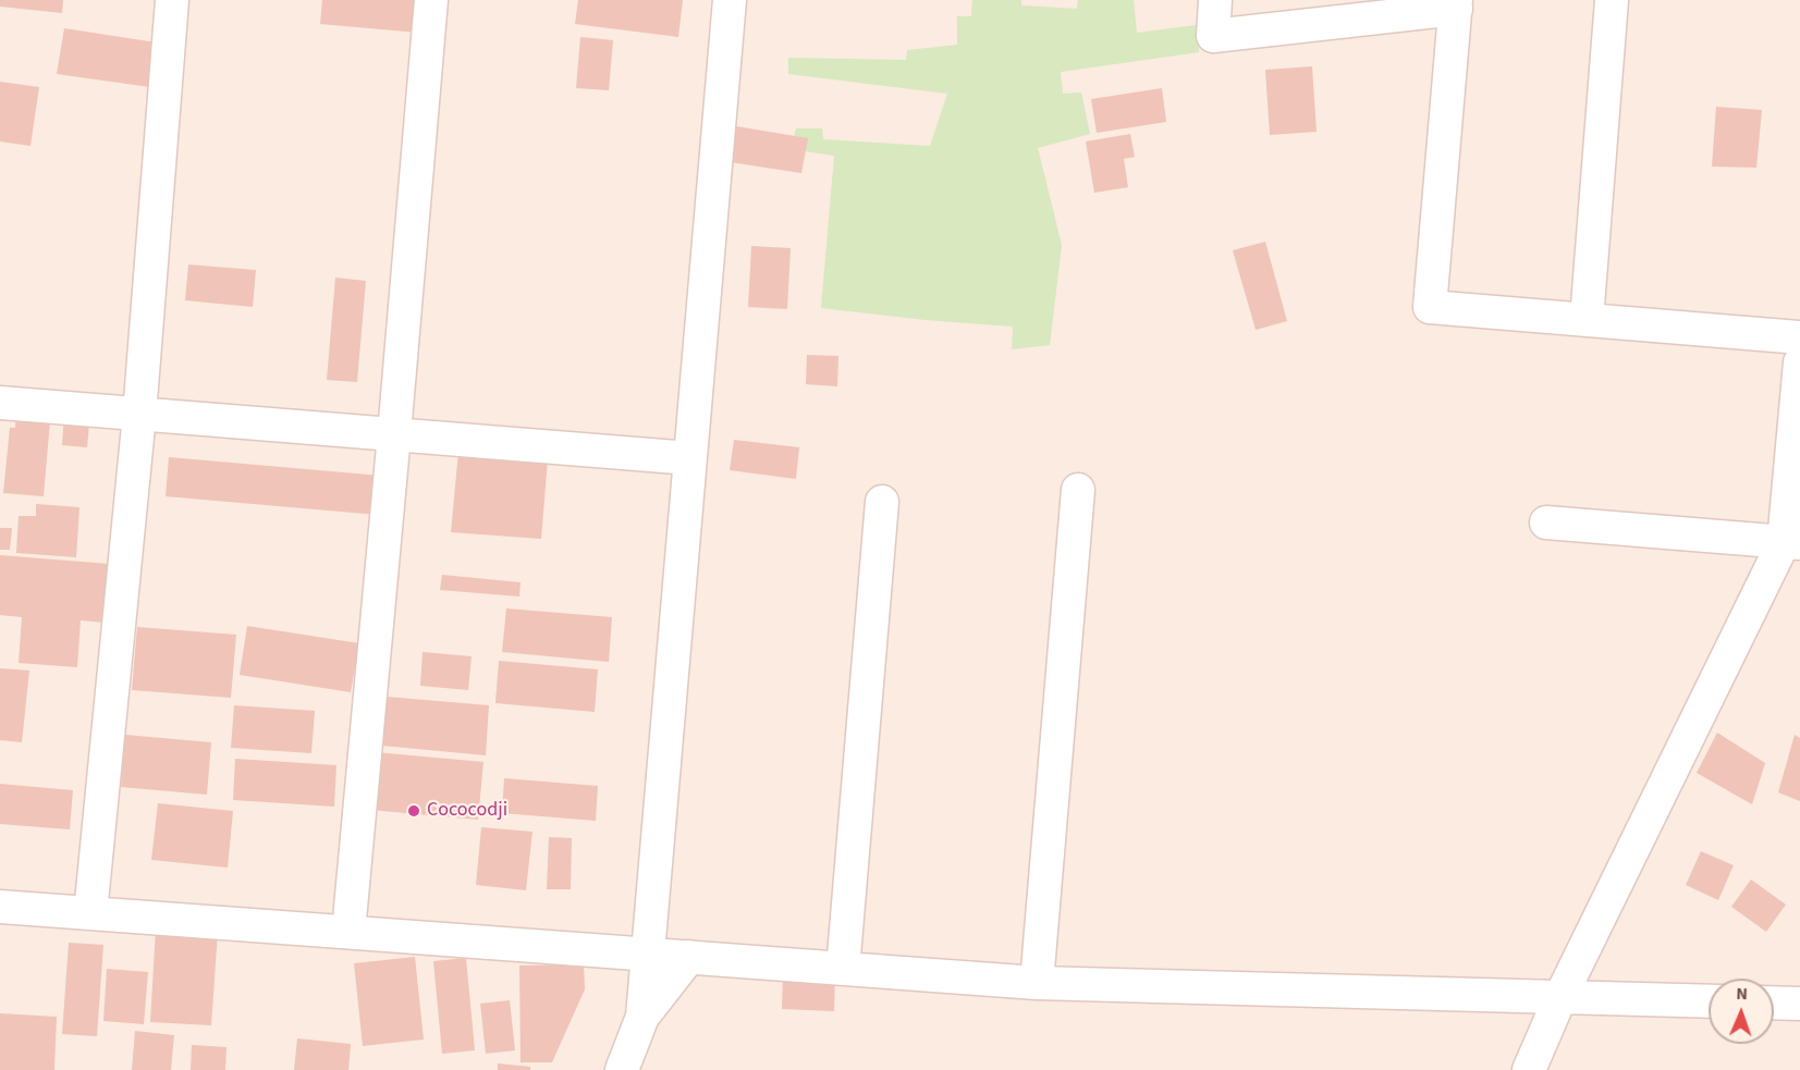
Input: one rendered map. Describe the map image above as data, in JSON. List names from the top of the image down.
{
  "places": ["Cococodji"],
  "north": "top"
}
